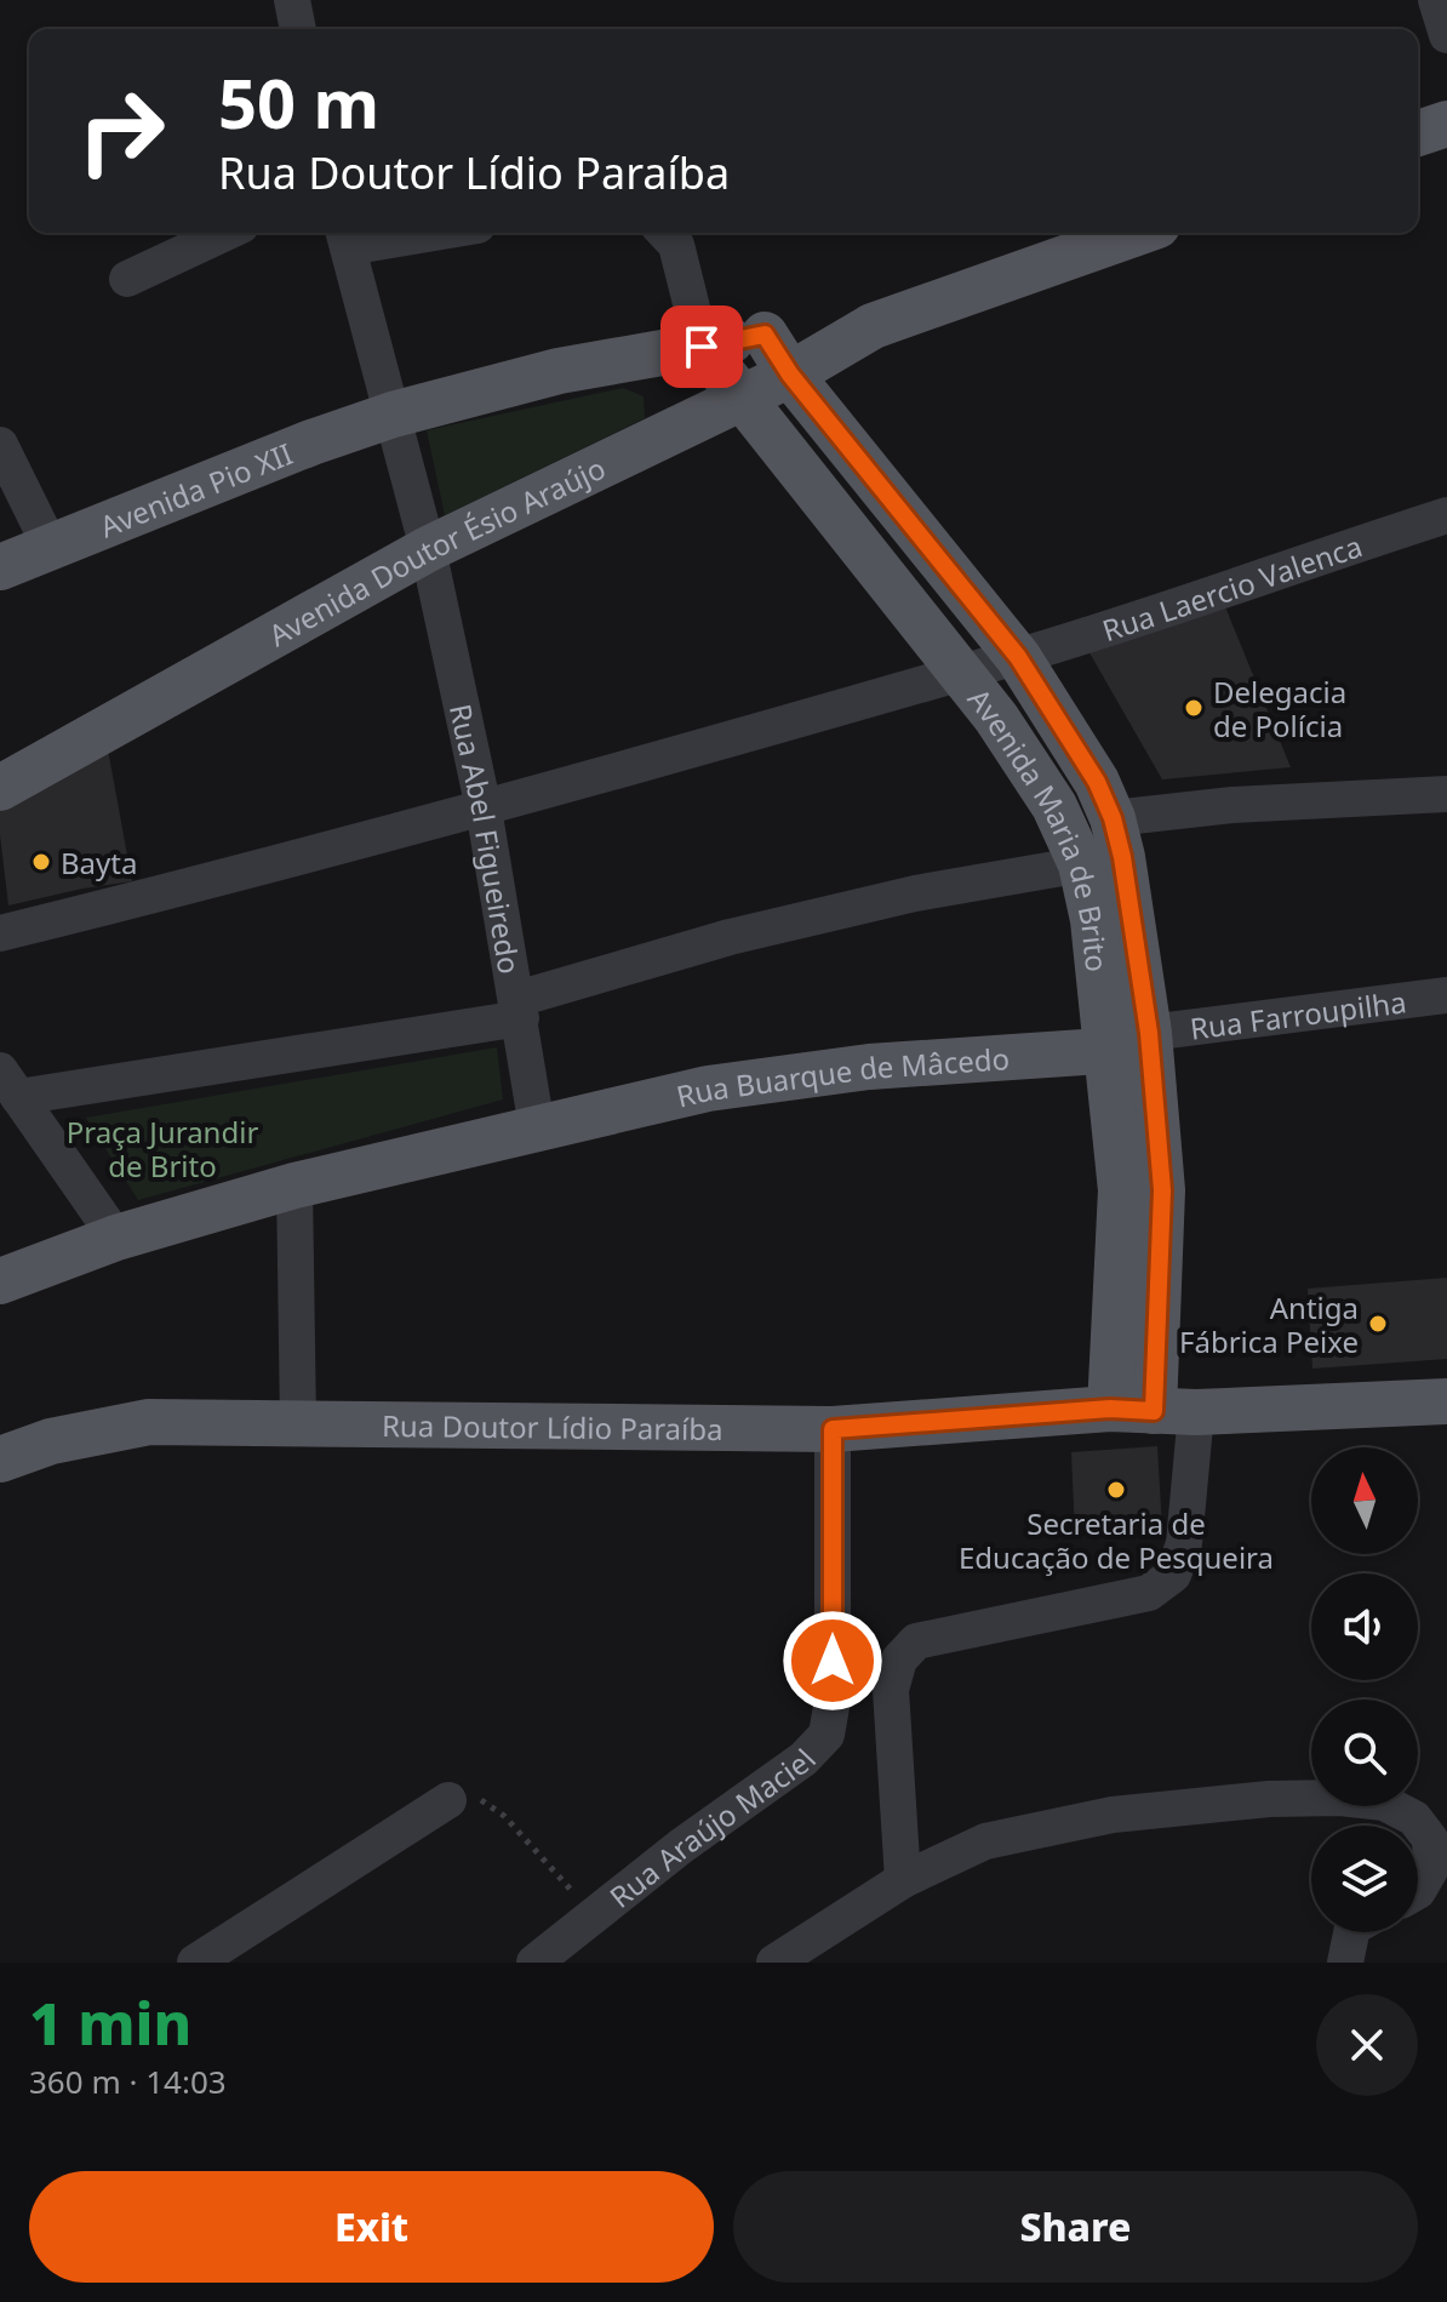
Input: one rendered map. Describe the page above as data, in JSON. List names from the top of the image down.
{
  "streets": {
    "main road": [
      "Avenida Pio XII",
      "Avenida Doutor Ésio Araújo",
      "Avenida Maria de Brito",
      "Rua Buarque de Mâcedo",
      "Rua Doutor Lídio Paraíba"
    ],
    "street": [
      "Rua Laercio Valenca",
      "Rua Abel Figueiredo",
      "Rua Farroupilha",
      "Rua Araújo Maciel"
    ]
  },
  "crossings": [
    ["Avenida Pio XII", "Avenida Doutor Ésio Araújo"],
    ["Avenida Pio XII", "Rua Abel Figueiredo"],
    ["Avenida Doutor Ésio Araújo", "Avenida Maria de Brito"],
    ["Avenida Doutor Ésio Araújo", "Rua Abel Figueiredo"],
    ["Rua Laercio Valenca", "Avenida Maria de Brito"],
    ["Rua Laercio Valenca", "Rua Abel Figueiredo"],
    ["Avenida Maria de Brito", "Rua Farroupilha"],
    ["Avenida Maria de Brito", "Rua Buarque de Mâcedo"],
    ["Avenida Maria de Brito", "Rua Doutor Lídio Paraíba"],
    ["Rua Abel Figueiredo", "Rua Buarque de Mâcedo"],
    ["Rua Farroupilha", "Rua Buarque de Mâcedo"],
    ["Rua Doutor Lídio Paraíba", "Rua Araújo Maciel"]
  ],
  "parks": ["Praça Jurandir de Brito"],
  "places": [
    "Delegacia de Polícia",
    "Bayta",
    "Antiga Fábrica Peixe",
    "Secretaria de Educação de Pesqueira"
  ],
  "north": "top",
  "page": {
    "turn": ["50 m", "Rua Doutor Lídio Paraíba"],
    "heading": ["1 min", "360 m · 14:03"],
    "buttons": ["Exit", "Share"]
  }
}
